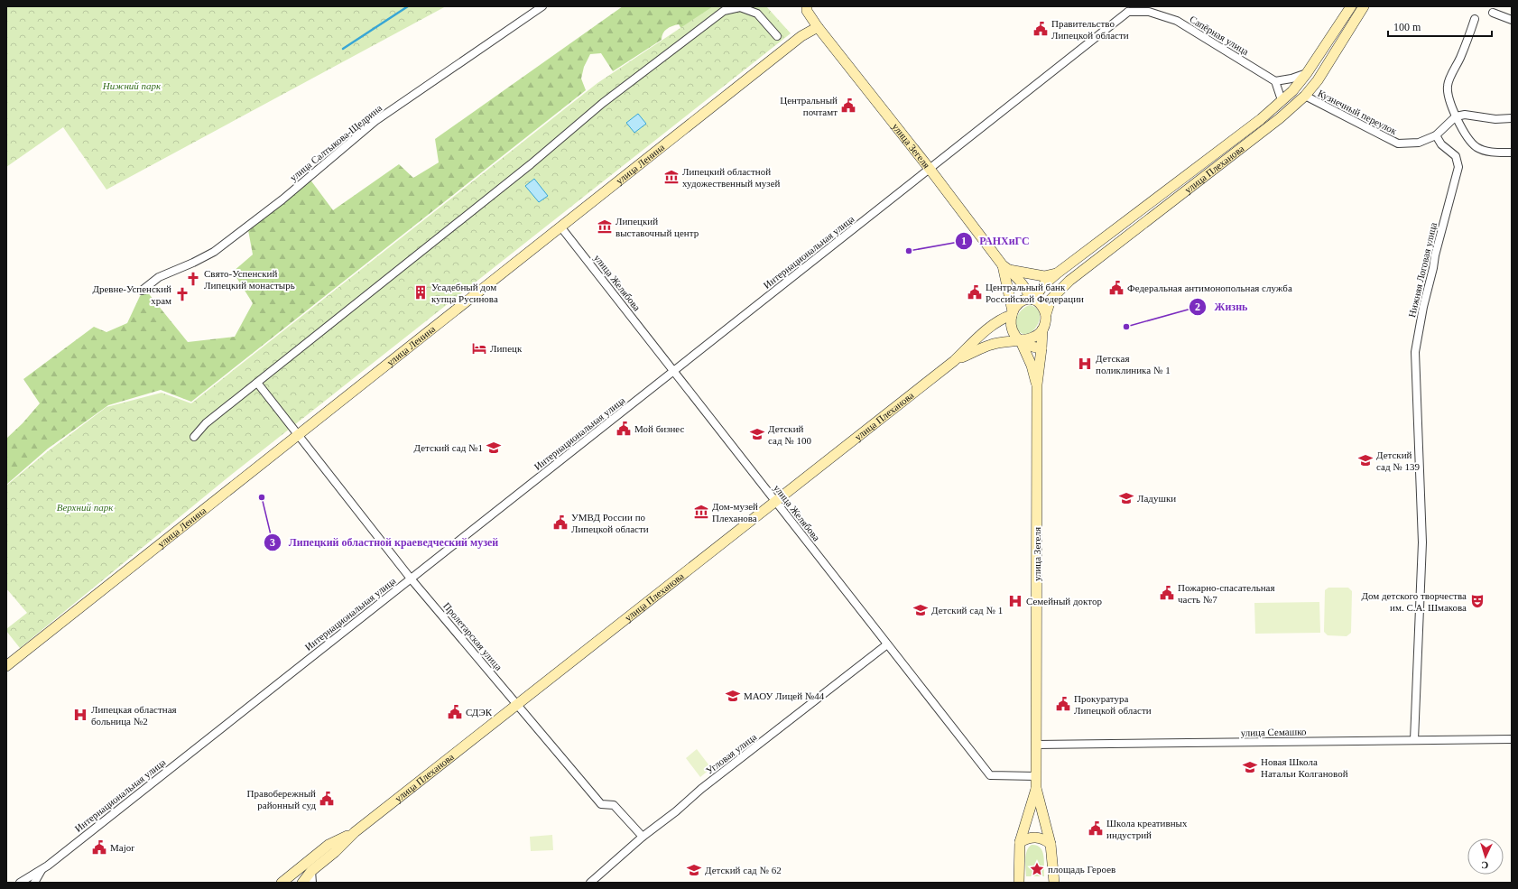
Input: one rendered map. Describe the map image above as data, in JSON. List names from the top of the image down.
{
  "streets": {
    "main road": ["улица Зегеля", "улица Ленина", "улица Плеханова"],
    "street": [
      "Сапёрная улица",
      "Кузнечный переулок",
      "улица Салтыкова-Щедрина",
      "Интернациональная улица",
      "Нижняя Логовая улица",
      "улица Желябова",
      "Пролетарская улица",
      "улица Семашко",
      "Угловая улица"
    ]
  },
  "crossings": [
    ["Сапёрная улица", "Интернациональная улица"],
    ["Кузнечный переулок", "улица Плеханова"],
    ["Кузнечный переулок", "Нижняя Логовая улица"],
    ["улица Зегеля", "улица Ленина"],
    ["улица Зегеля", "улица Плеханова"],
    ["улица Зегеля", "Интернациональная улица"],
    ["улица Зегеля", "улица Желябова"],
    ["улица Зегеля", "улица Семашко"],
    ["улица Ленина", "улица Желябова"],
    ["улица Ленина", "Пролетарская улица"],
    ["улица Плеханова", "улица Желябова"],
    ["улица Плеханова", "Пролетарская улица"],
    ["Интернациональная улица", "улица Желябова"],
    ["Интернациональная улица", "Пролетарская улица"],
    ["Нижняя Логовая улица", "улица Семашко"],
    ["улица Желябова", "Угловая улица"],
    ["Пролетарская улица", "Угловая улица"]
  ],
  "parks": ["Нижний парк", "Верхний парк"],
  "places": {
    "public building": [
      "Правительство Липецкой области",
      "Центральный почтамт",
      "Федеральная антимонопольная служба",
      "Центральный банк Российской Федерации",
      "Мой бизнес",
      "УМВД России по Липецкой области",
      "Пожарно-спасательная часть №7",
      "Прокуратура Липецкой области",
      "СДЭК",
      "Правобережный районный суд",
      "Школа креативных индустрий",
      "Major"
    ],
    "museum": ["Липецкий областной художественный музей", "Липецкий выставочный центр", "Дом-музей Плеханова"],
    "other": ["РАНХиГС", "Жизнь", "Липецкий областной краеведческий музей"],
    "church": ["Свято-Успенский Липецкий монастырь", "Древне-Успенский храм"],
    "building": ["Усадебный дом купца Русинова"],
    "hotel": ["Липецк"],
    "hospital": ["Детская поликлиника № 1", "Семейный доктор", "Липецкая областная больница №2"],
    "school or university": [
      "Детский сад № 100",
      "Детский сад №1",
      "Детский сад № 139",
      "Ладушки",
      "Детский сад № 1",
      "МАОУ Лицей №44",
      "Новая Школа Натальи Колгановой",
      "Детский сад № 62"
    ],
    "theatre": ["Дом детского творчества им. С.А. Шмакова"],
    "place": ["площадь Героев"]
  },
  "scale_bar": "100 m",
  "north": "bottom"
}
